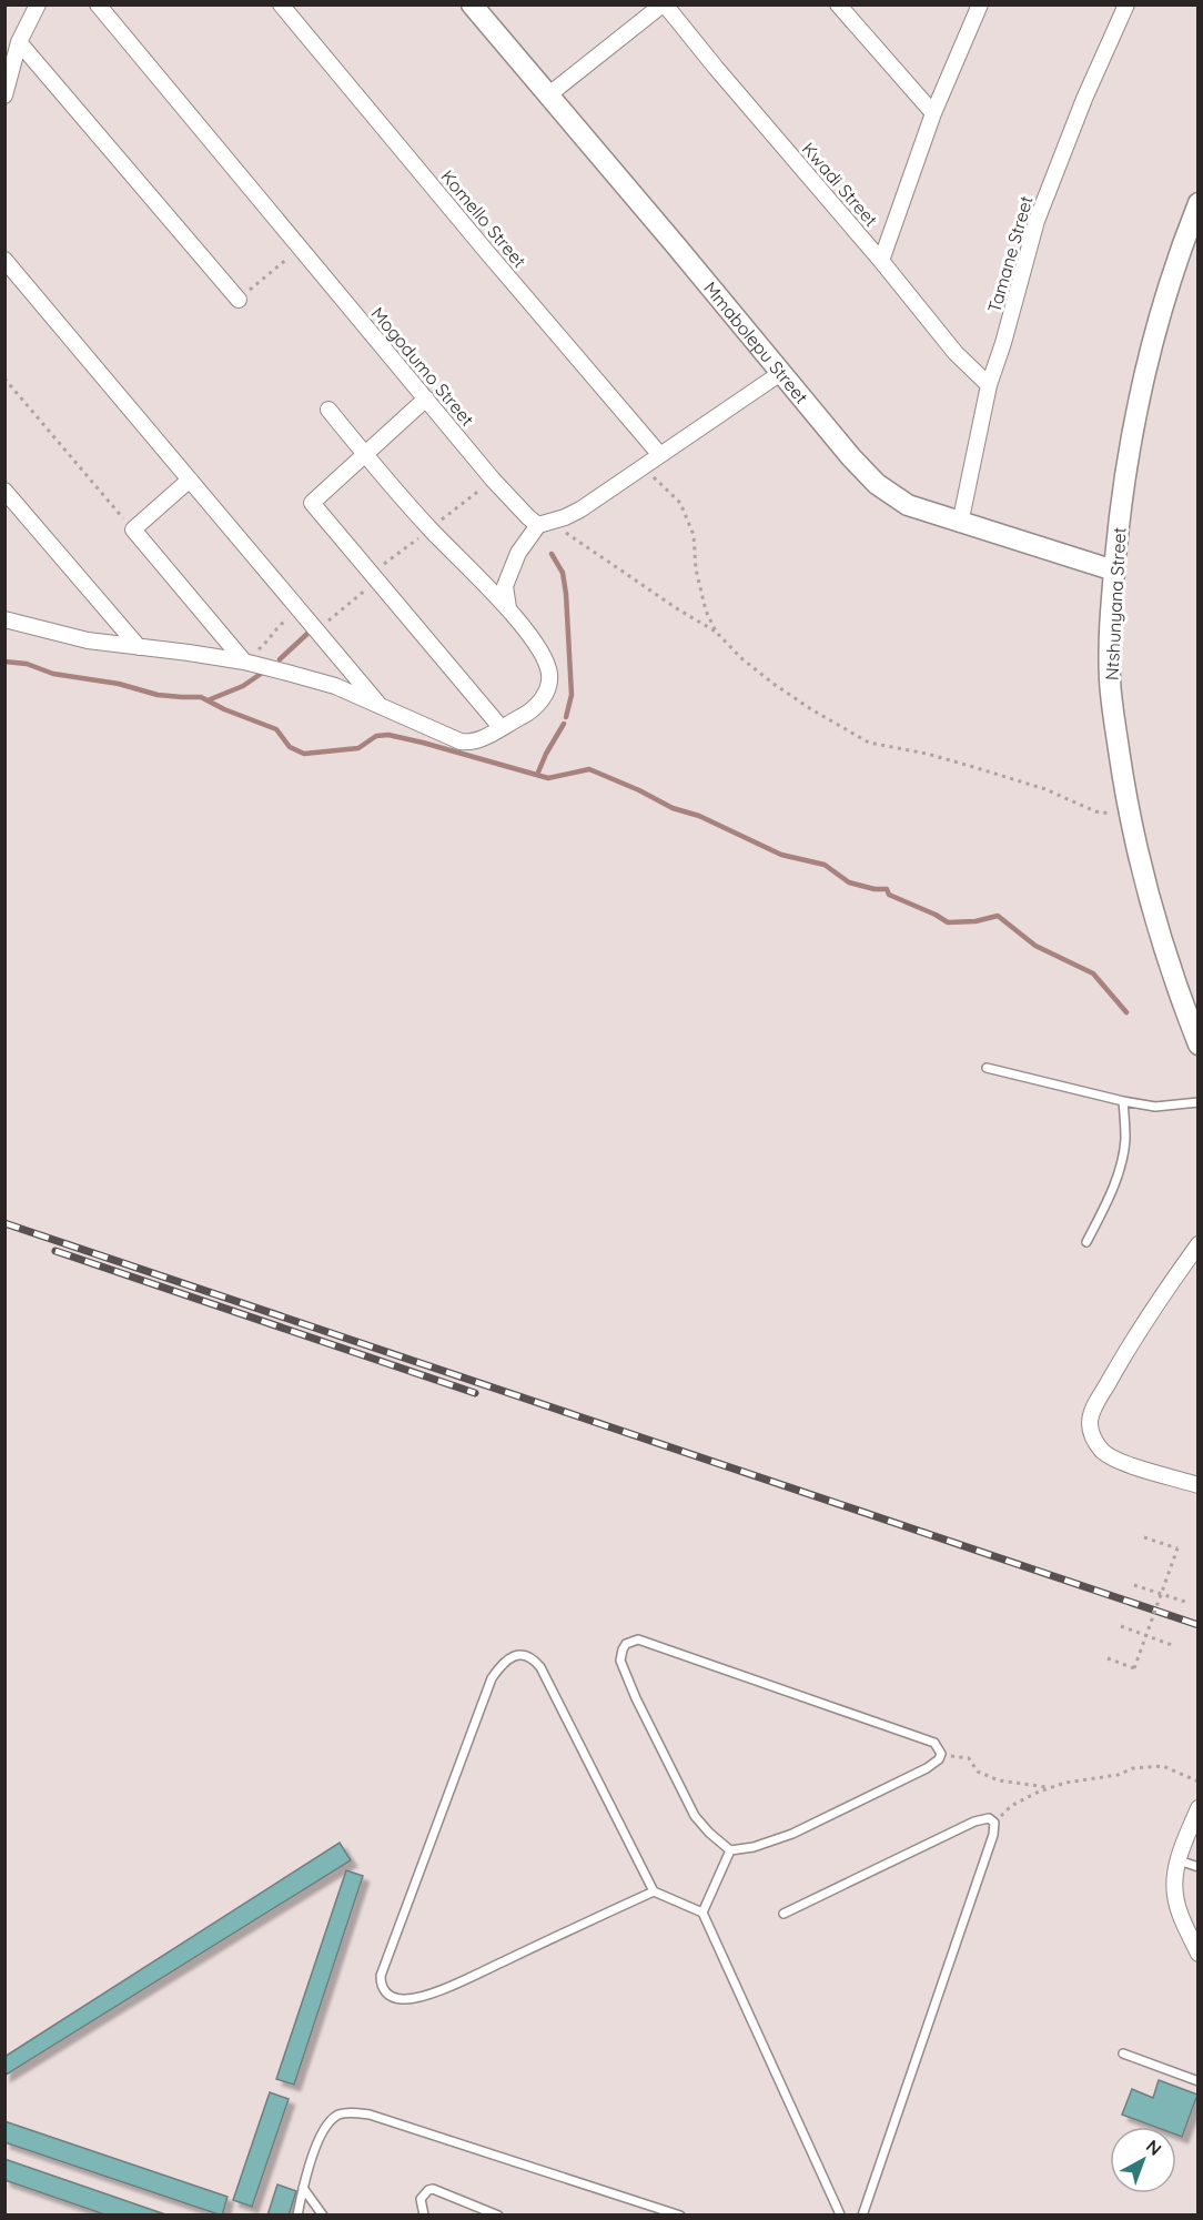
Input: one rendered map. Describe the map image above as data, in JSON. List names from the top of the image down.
{
  "streets": {
    "street": [
      "Kwadi Street",
      "Komello Street",
      "Tamane Street",
      "Mmabolepu Street",
      "Mogodumo Street",
      "Ntshunyana Street"
    ]
  },
  "crossings": [
    ["Kwadi Street", "Tamane Street"],
    ["Tamane Street", "Mmabolepu Street"],
    ["Mmabolepu Street", "Ntshunyana Street"]
  ],
  "north": "top right"
}
